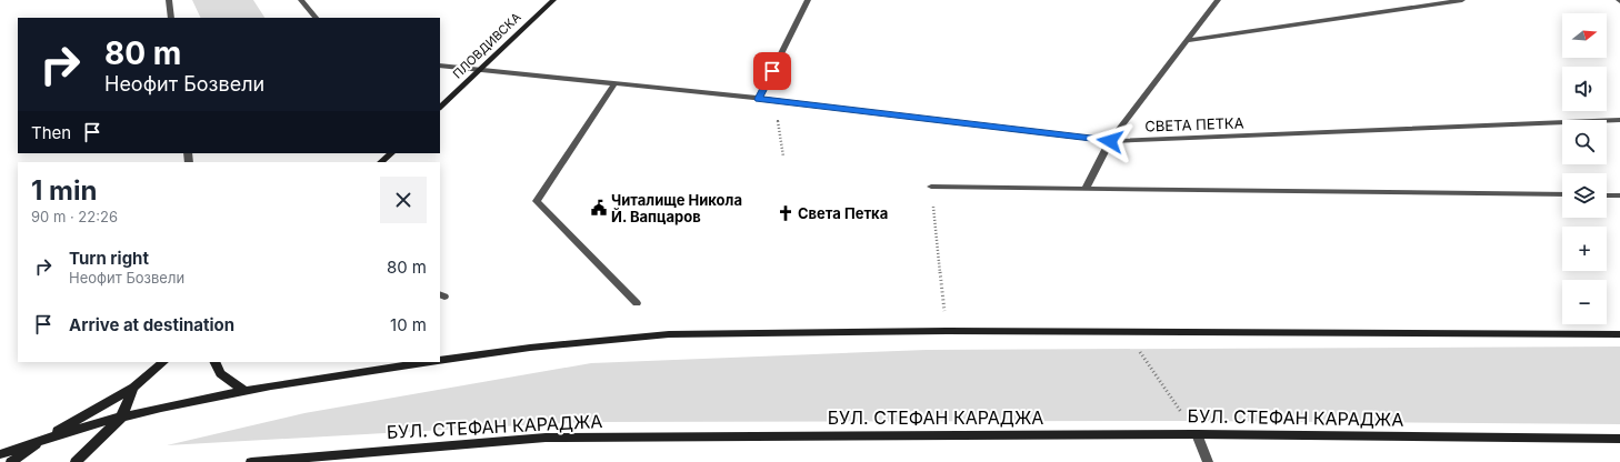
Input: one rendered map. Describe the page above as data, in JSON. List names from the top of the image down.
{
  "streets": {
    "street": ["ПЛОВДИВСКА", "СВЕТА ПЕТКА", "БУЛ. СТЕФАН КАРАДЖА"]
  },
  "crossings": [
    ["ПЛОВДИВСКА", "СВЕТА ПЕТКА"]
  ],
  "places": {
    "public building": ["Читалище Никола Й. Вапцаров"],
    "church": ["Света Петка"]
  },
  "north": "right",
  "page": {
    "map_buttons": ["+", "−"],
    "turn": ["80 m", "Неофит Бозвели"],
    "then": "Then",
    "heading": ["1 min", "90 m · 22:26"],
    "list": [
      {
        "name": "Turn right",
        "note": "Неофит Бозвели",
        "value": "80 m"
      },
      {
        "name": "Arrive at destination",
        "value": "10 m"
      }
    ]
  }
}
